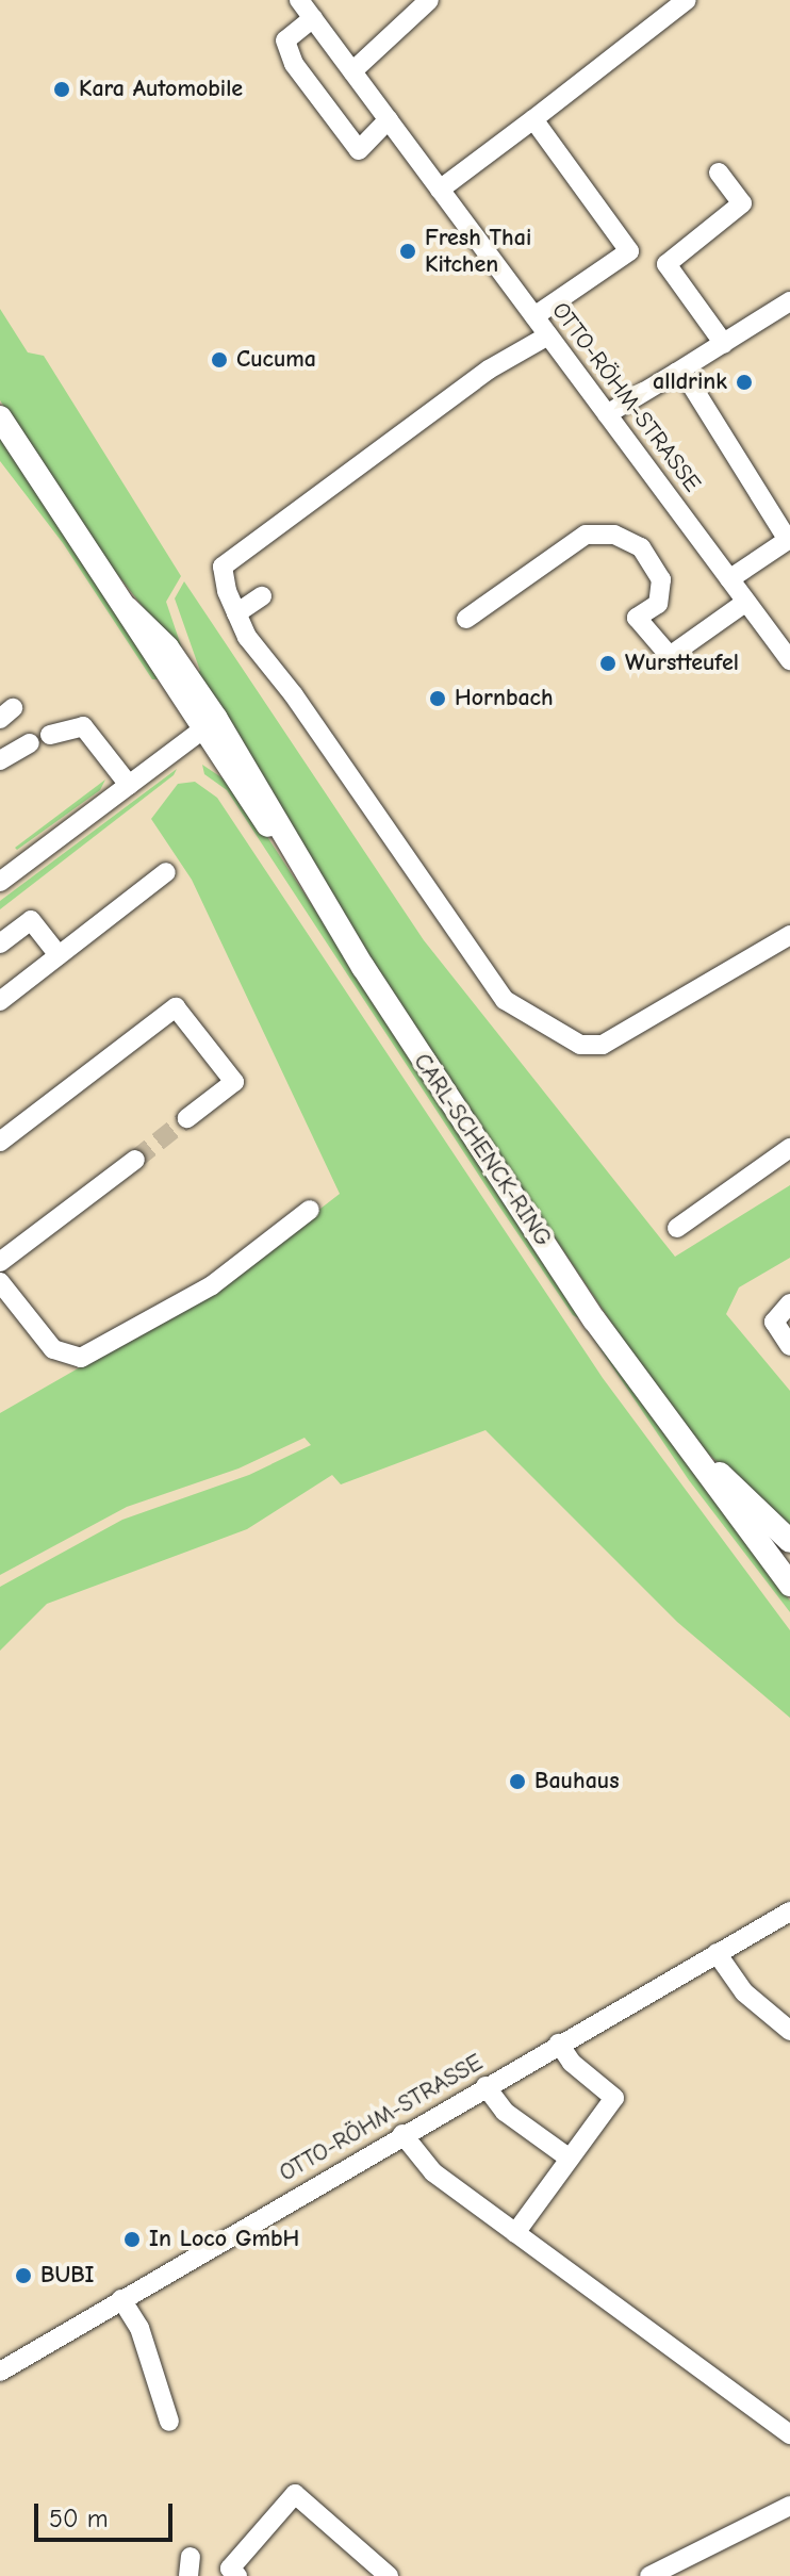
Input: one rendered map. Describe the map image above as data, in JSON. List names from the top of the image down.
{
  "streets": {
    "main road": ["CARL-SCHENCK-RING"],
    "street": ["OTTO-RÖHM-STRASSE"]
  },
  "places": [
    "Kara Automobile",
    "Fresh Thai Kitchen",
    "Cucuma",
    "alldrink",
    "Wurstteufel",
    "Hornbach",
    "Bauhaus",
    "In Loco GmbH",
    "BUBI"
  ],
  "scale_bar": "50 m"
}
